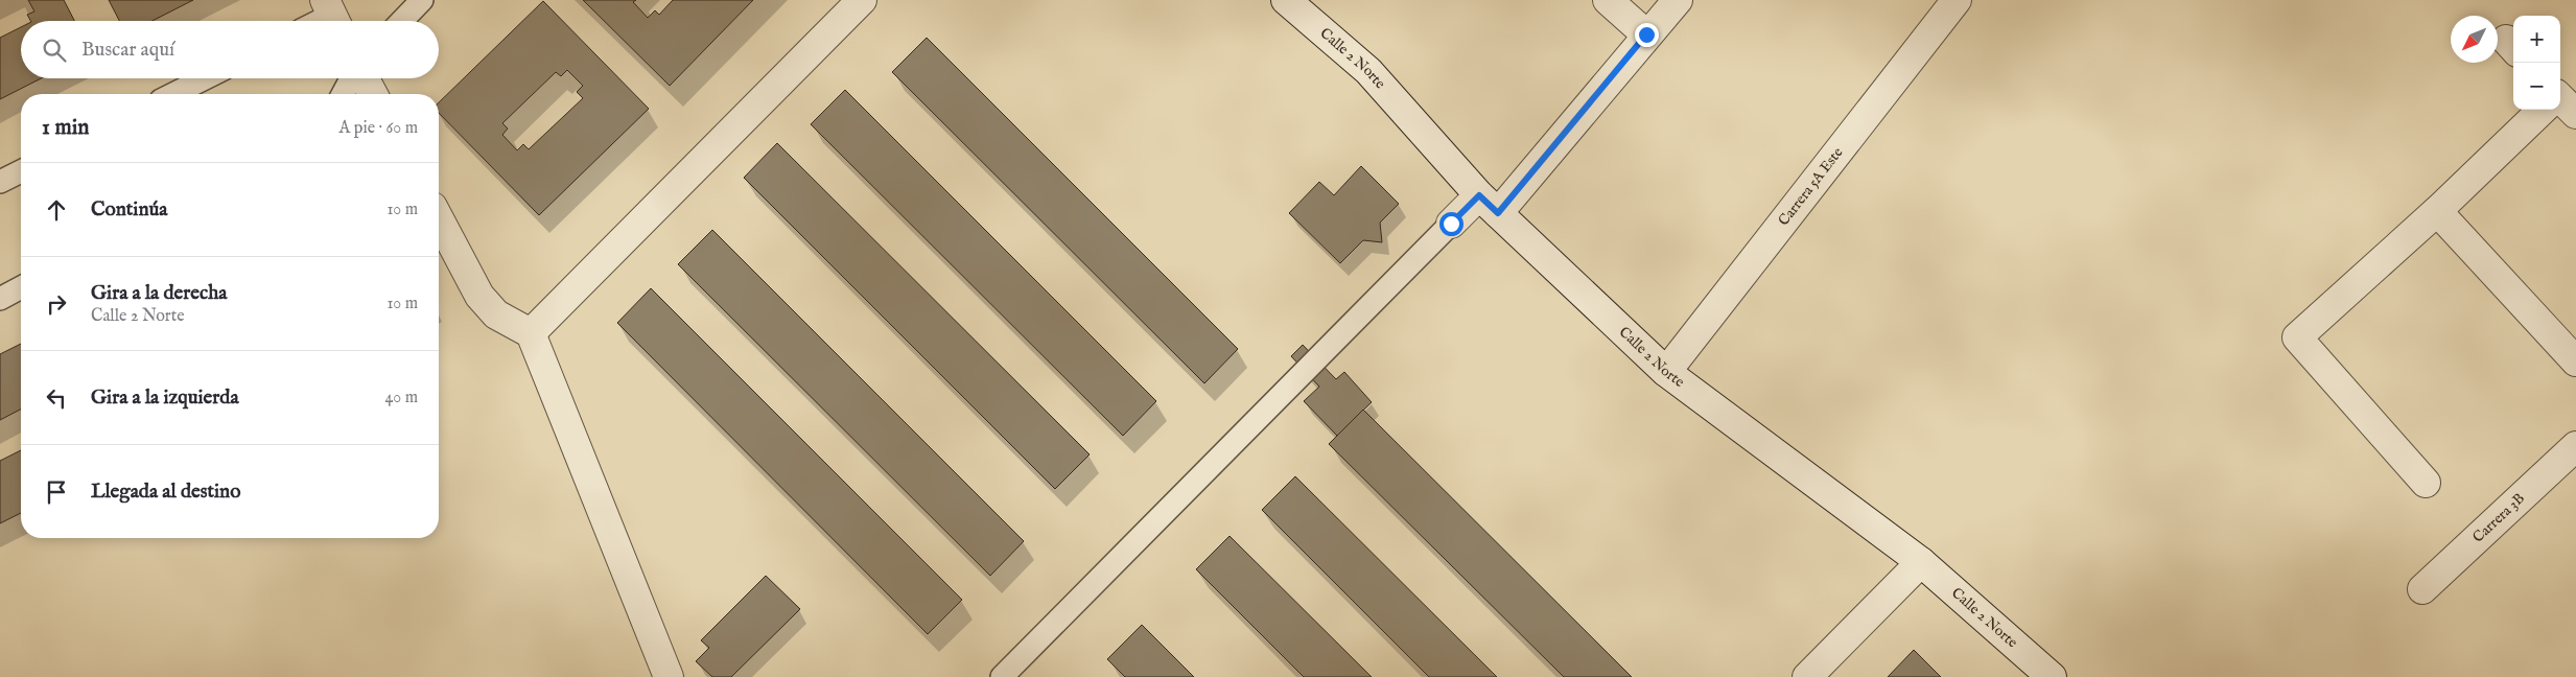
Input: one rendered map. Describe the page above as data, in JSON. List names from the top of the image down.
{
  "streets": {
    "street": ["Calle 2 Norte", "Carrera 5A Este", "Carrera 3B"]
  },
  "crossings": [
    ["Calle 2 Norte", "Carrera 5A Este"]
  ],
  "north": "bottom left",
  "page": {
    "map_buttons": ["+", "−"],
    "search": "Buscar aquí",
    "heading": ["1 min", "A pie · 60 m"],
    "list": [
      ["Continúa", "10 m"],
      ["Gira a la derecha", "Calle 2 Norte", "10 m"],
      ["Gira a la izquierda", "40 m"],
      "Llegada al destino"
    ]
  }
}
